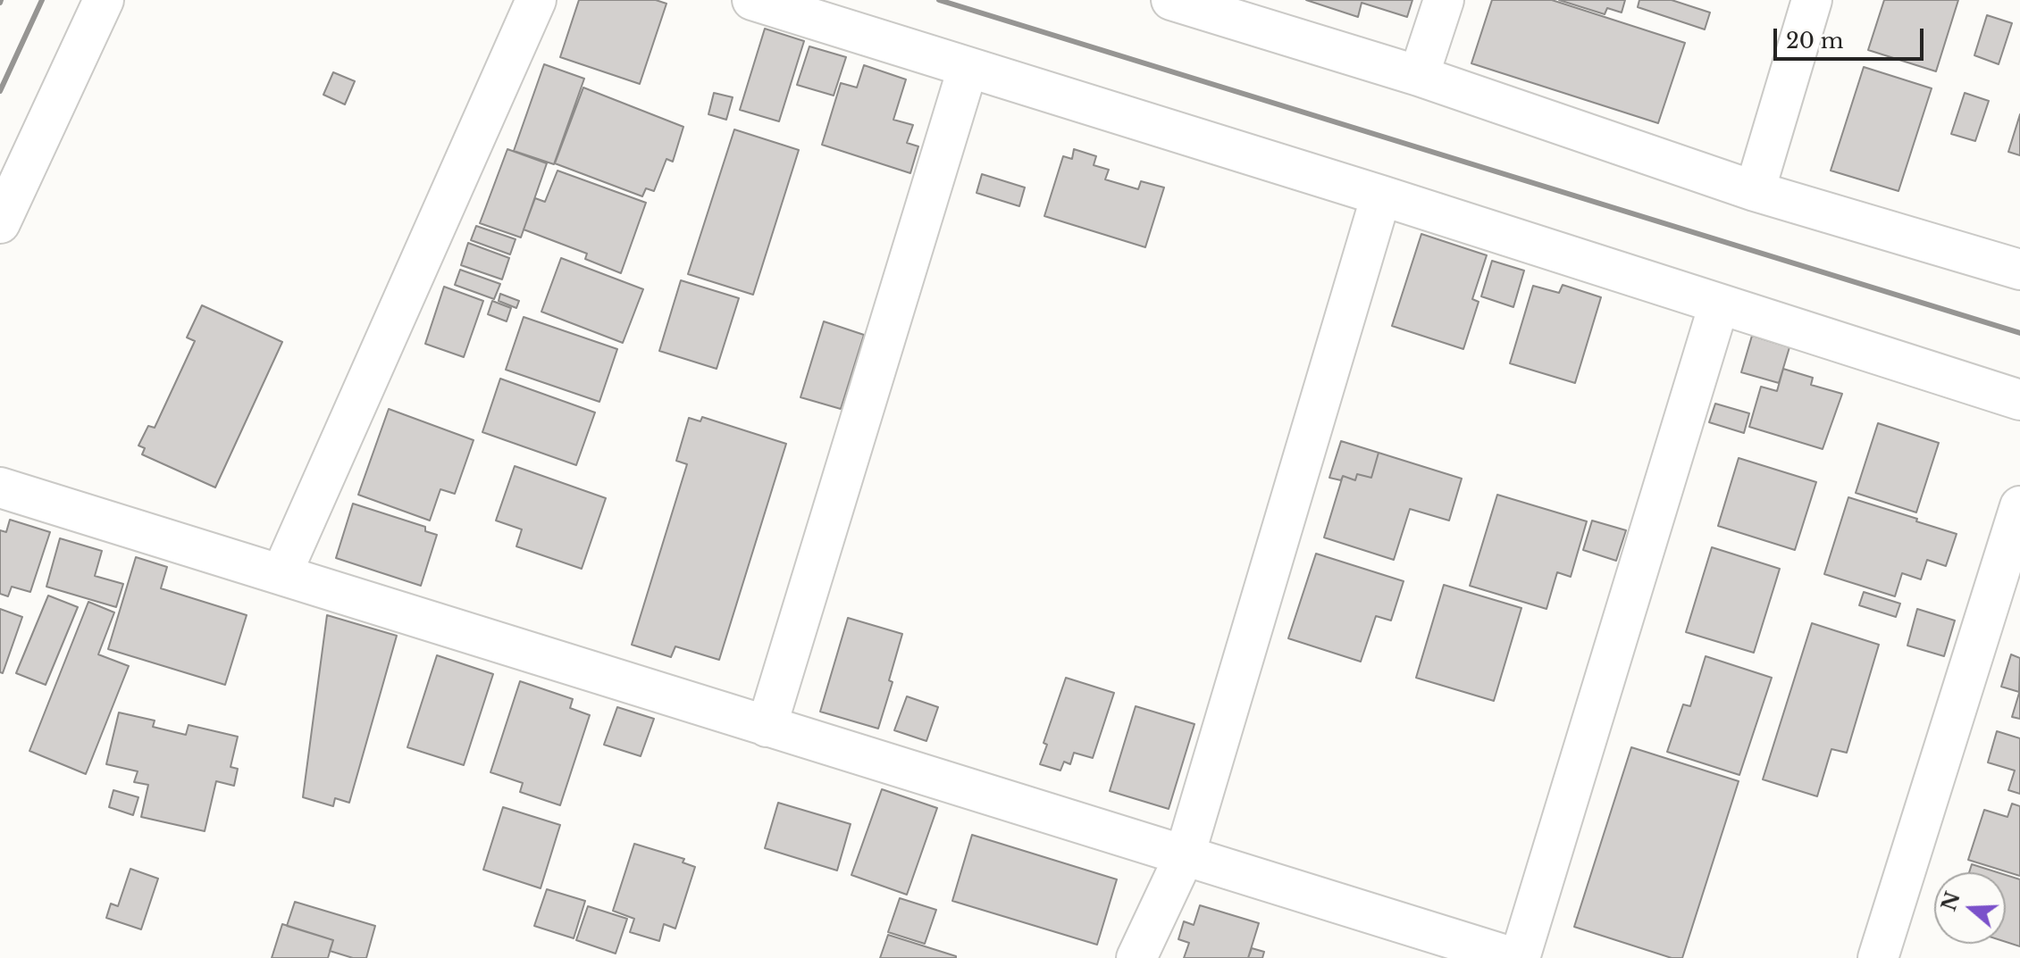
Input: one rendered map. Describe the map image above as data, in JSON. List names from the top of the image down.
{
  "scale_bar": "20 m",
  "north": "left"
}
